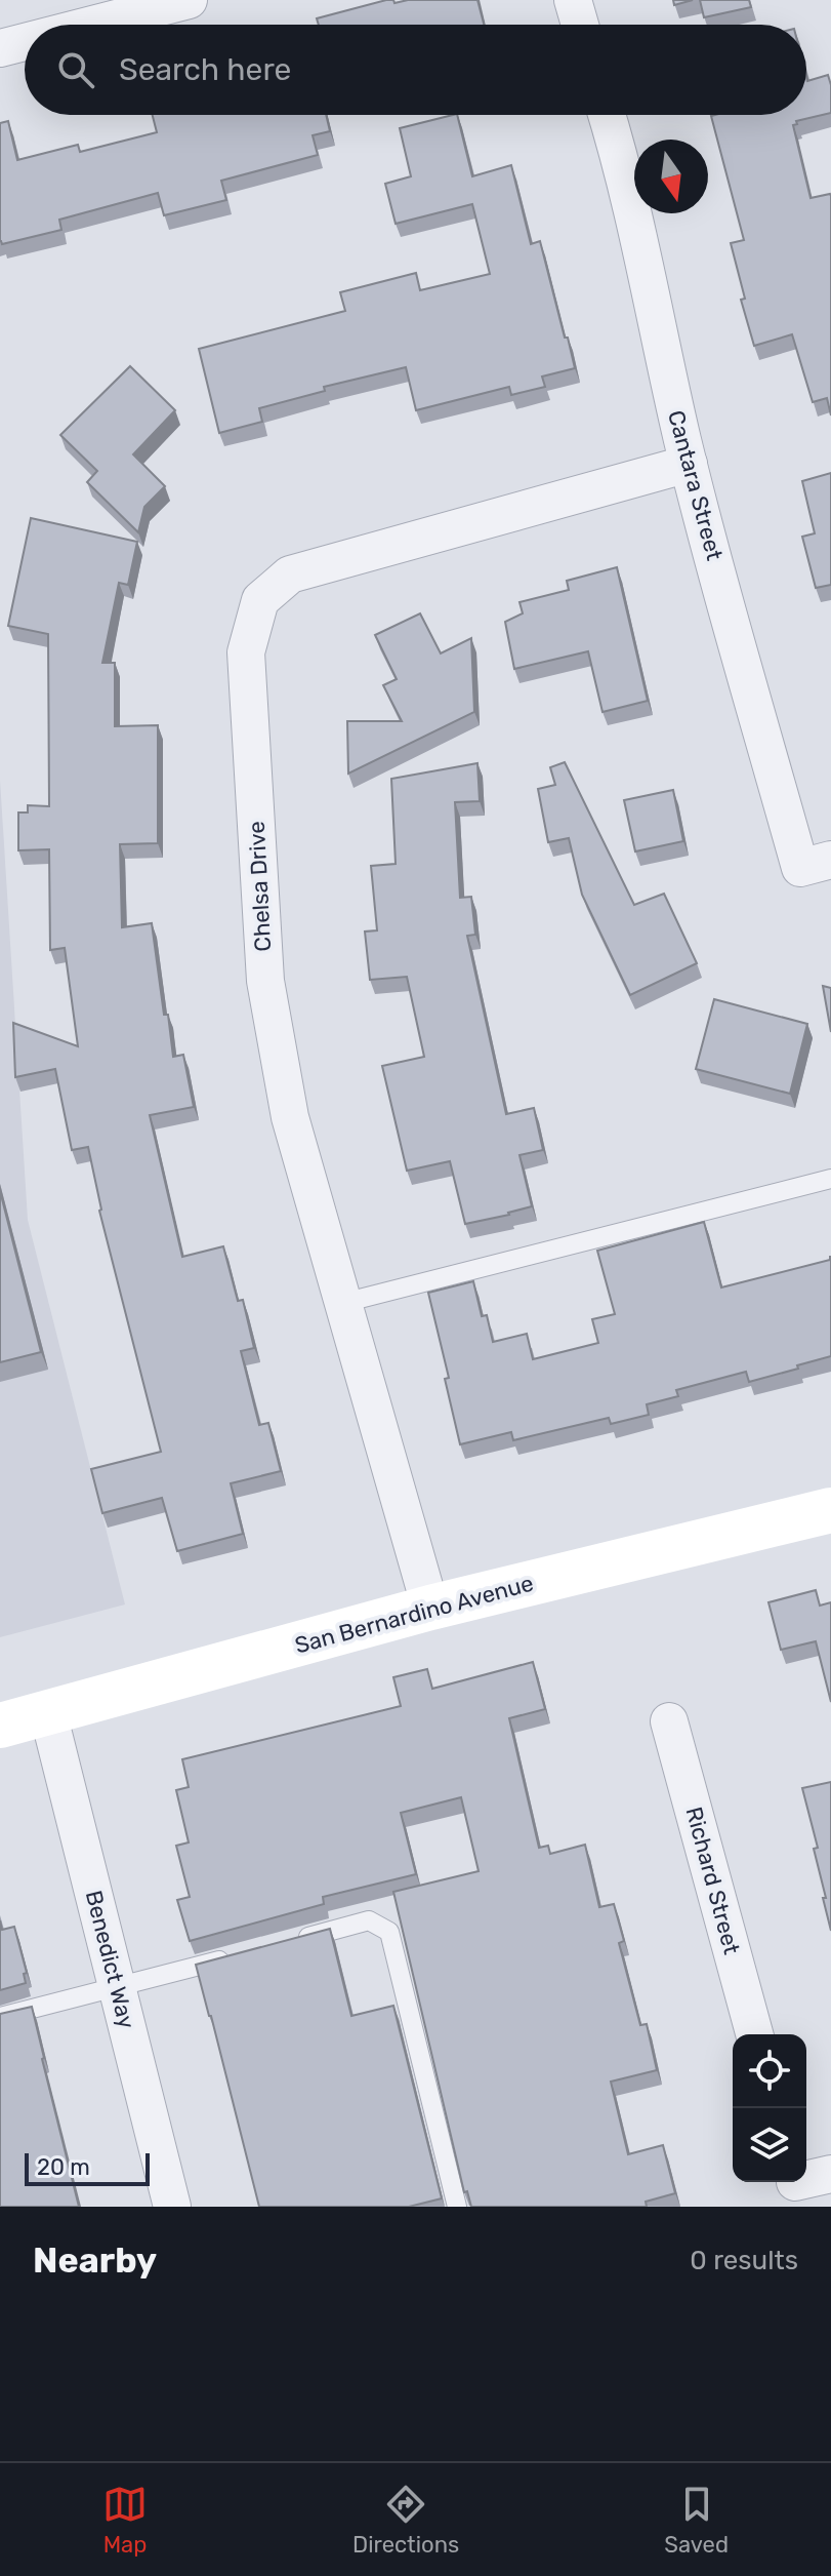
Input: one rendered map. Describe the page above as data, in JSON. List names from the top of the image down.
{
  "streets": {
    "main road": ["San Bernardino Avenue"],
    "street": [
      "Cantara Street",
      "Chelsa Drive",
      "Richard Street",
      "Benedict Way"
    ]
  },
  "crossings": [
    ["Cantara Street", "Chelsa Drive"],
    ["Chelsa Drive", "San Bernardino Avenue"],
    ["San Bernardino Avenue", "Benedict Way"]
  ],
  "scale_bar": "20 m",
  "north": "bottom",
  "page": {
    "search": "Search here",
    "scale": "20 m",
    "heading": ["Nearby", "0 results"],
    "nav": ["Map", "Directions", "Saved"]
  }
}
